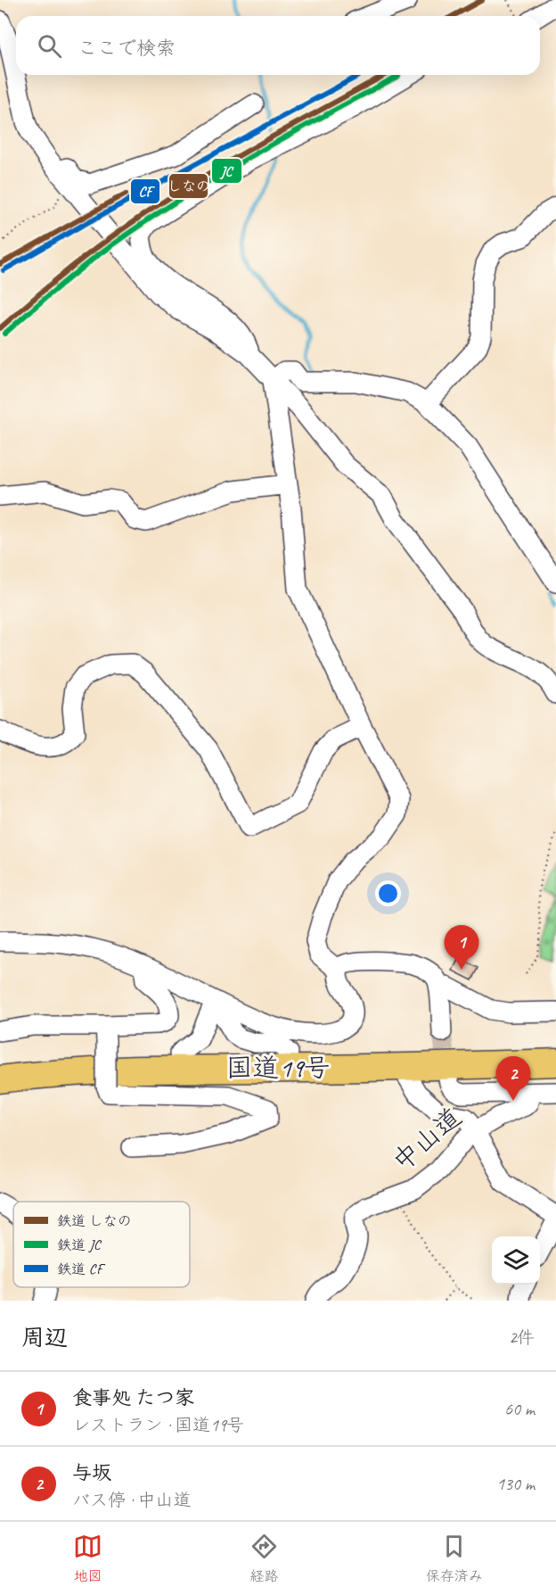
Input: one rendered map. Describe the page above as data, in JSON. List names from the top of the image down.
{
  "streets": {
    "highway": ["国道19号"],
    "street": ["中山道"]
  },
  "lines": ["rail line しなの", "rail line JC", "rail line CF"],
  "legend": ["鉄道 しなの", "鉄道 JC", "鉄道 CF"],
  "page": {
    "search": "ここで検索",
    "pins": ["1", "2"],
    "heading": ["周辺", "2件"],
    "list": [
      {
        "mark": "1",
        "name": "食事処 たつ家",
        "note": "レストラン · 国道19号",
        "value": "60 m"
      },
      {
        "mark": "2",
        "name": "与坂",
        "note": "バス停 · 中山道",
        "value": "130 m"
      }
    ],
    "nav": ["地図", "経路", "保存済み"]
  }
}
